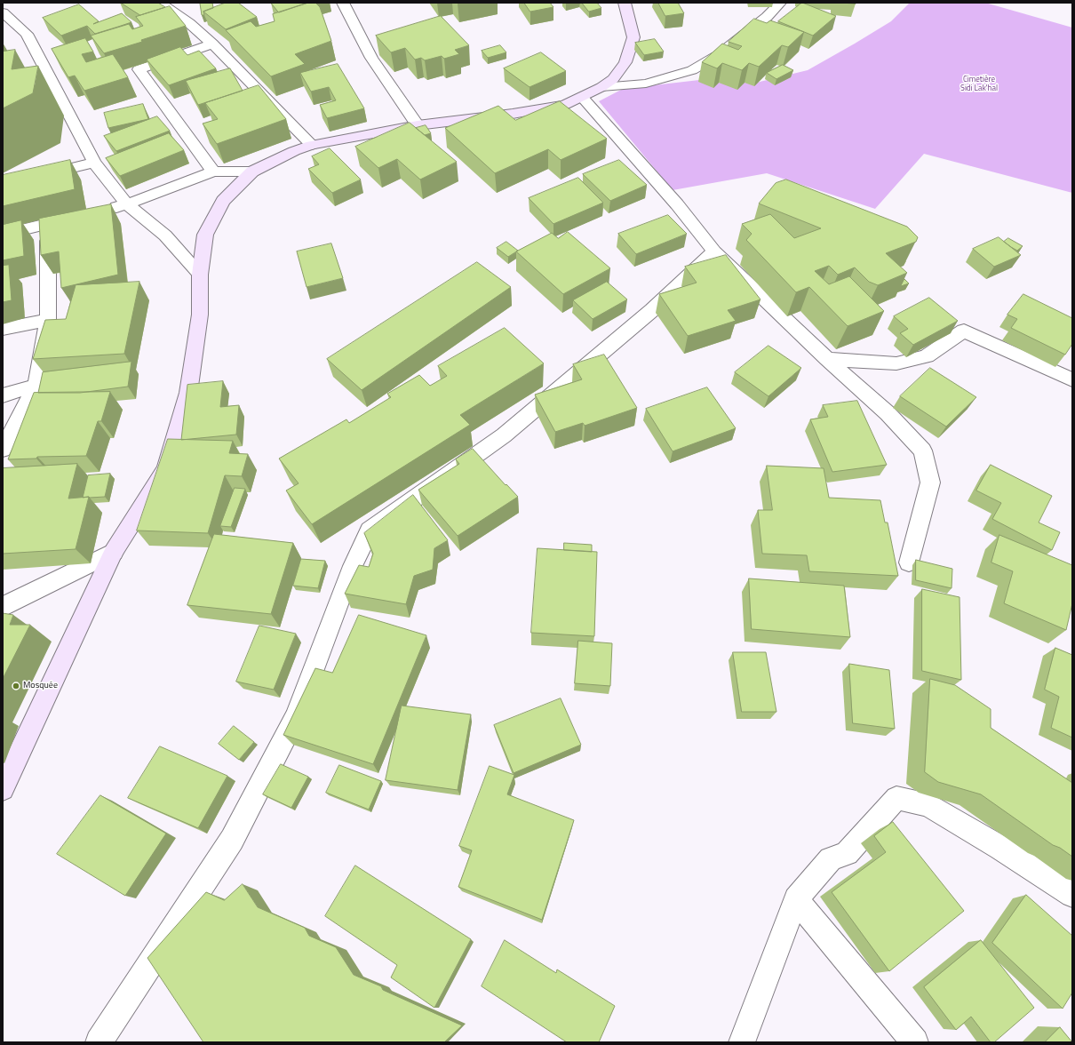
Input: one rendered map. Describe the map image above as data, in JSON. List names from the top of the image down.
{
  "parks": ["Cimetière Sidi Lak'hal"],
  "places": ["Mosquée"]
}
